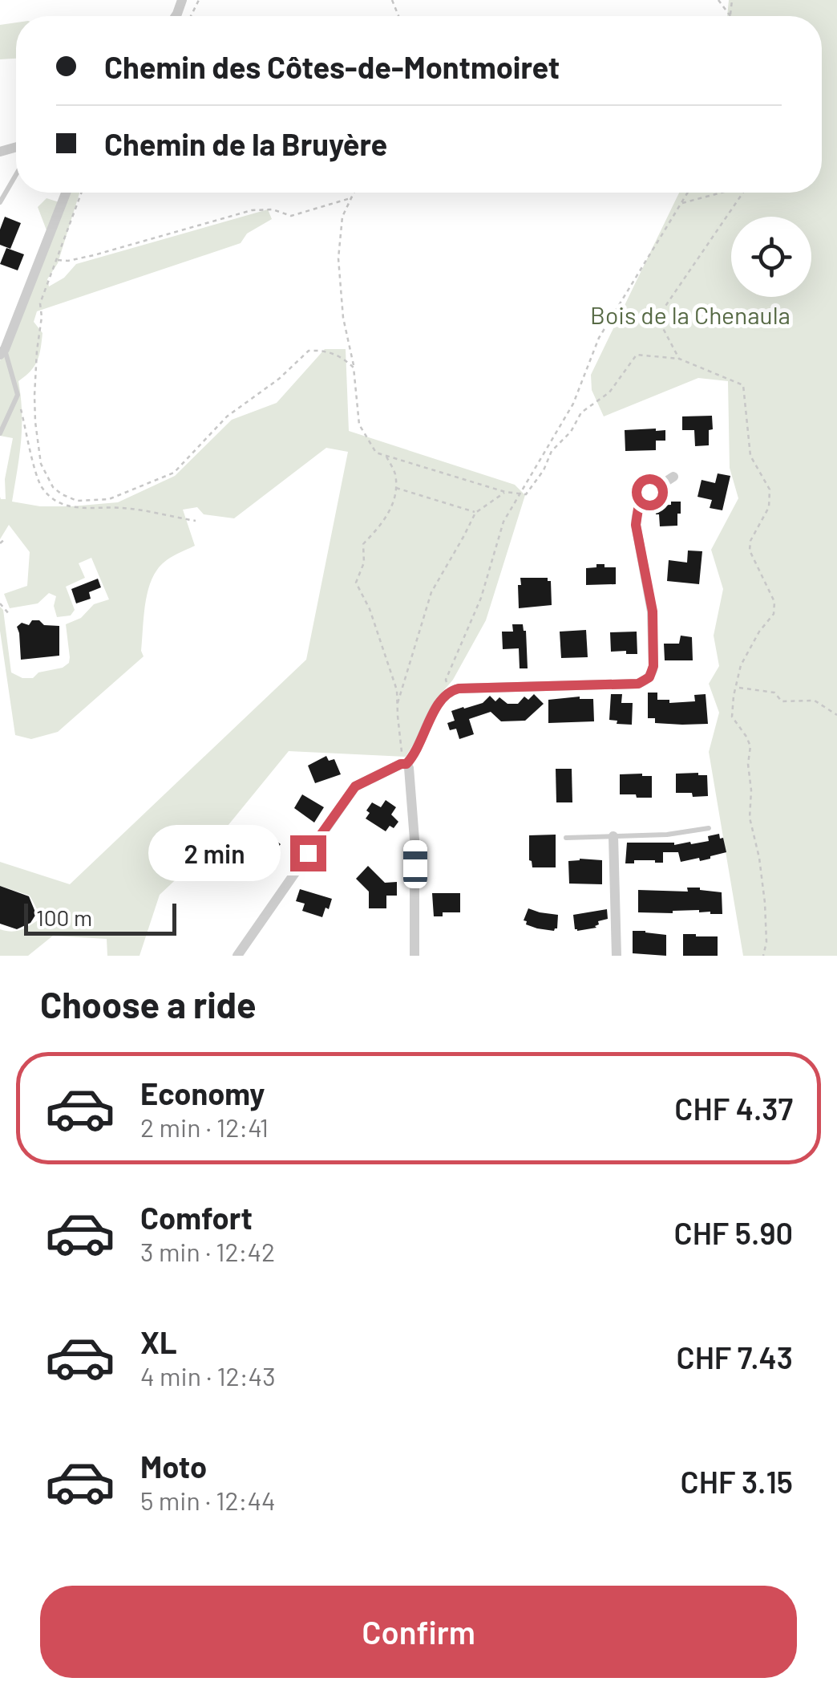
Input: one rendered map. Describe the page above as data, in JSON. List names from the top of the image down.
{
  "parks": ["Bois de la Chenaula"],
  "scale_bar": "100 m",
  "page": {
    "banner": ["Chemin des Côtes-de-Montmoiret", "Chemin de la Bruyère"],
    "bubble": "2 min",
    "scale": "100 m",
    "heading": "Choose a ride",
    "list": [
      {
        "name": "Economy",
        "note": "2 min · 12:41",
        "value": "CHF 4.37"
      },
      {
        "name": "Comfort",
        "note": "3 min · 12:42",
        "value": "CHF 5.90"
      },
      {
        "name": "XL",
        "note": "4 min · 12:43",
        "value": "CHF 7.43"
      },
      {
        "name": "Moto",
        "note": "5 min · 12:44",
        "value": "CHF 3.15"
      }
    ],
    "buttons": "Confirm"
  }
}
